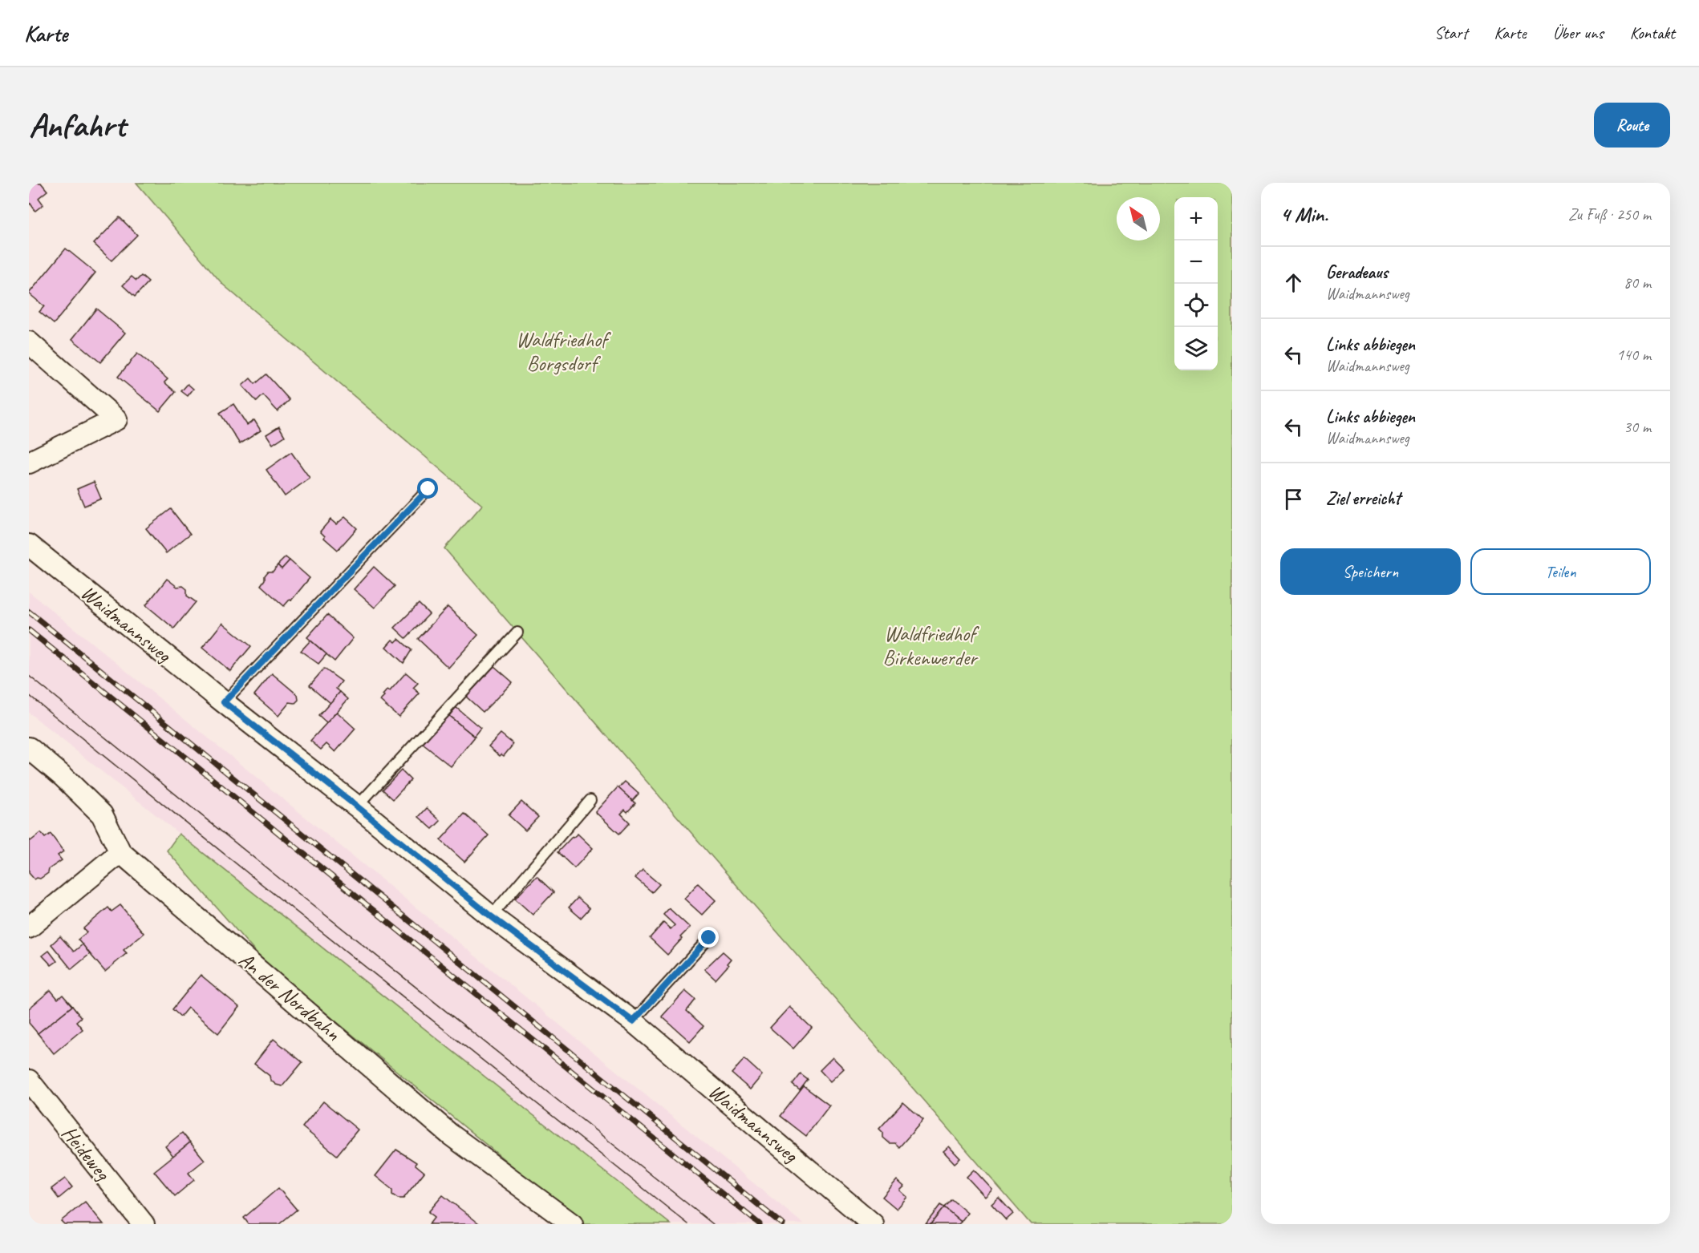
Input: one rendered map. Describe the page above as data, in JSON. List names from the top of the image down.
{
  "streets": {
    "street": ["Waidmannsweg", "An der Nordbahn", "Heideweg"]
  },
  "parks": ["Waldfriedhof Borgsdorf", "Waldfriedhof Birkenwerder"],
  "north": "top left",
  "page": {
    "header": "Karte",
    "nav": [
      "Start",
      "Karte",
      "Über uns",
      "Kontakt"
    ],
    "buttons": [
      "Route",
      ["Speichern", "Teilen"]
    ],
    "title": "Anfahrt",
    "heading": ["4 Min.", "Zu Fuß · 250 m"],
    "map_buttons": ["+", "−"],
    "list": [
      ["Geradeaus", "Waidmannsweg", "80 m"],
      ["Links abbiegen", "Waidmannsweg", "140 m"],
      ["Links abbiegen", "Waidmannsweg", "30 m"],
      "Ziel erreicht"
    ]
  }
}
